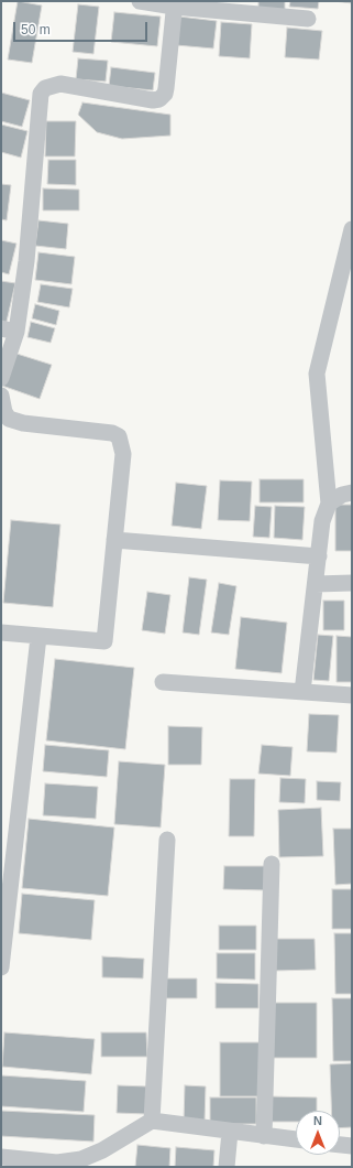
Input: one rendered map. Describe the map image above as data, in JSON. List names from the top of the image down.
{
  "scale_bar": "50 m",
  "north": "top"
}
